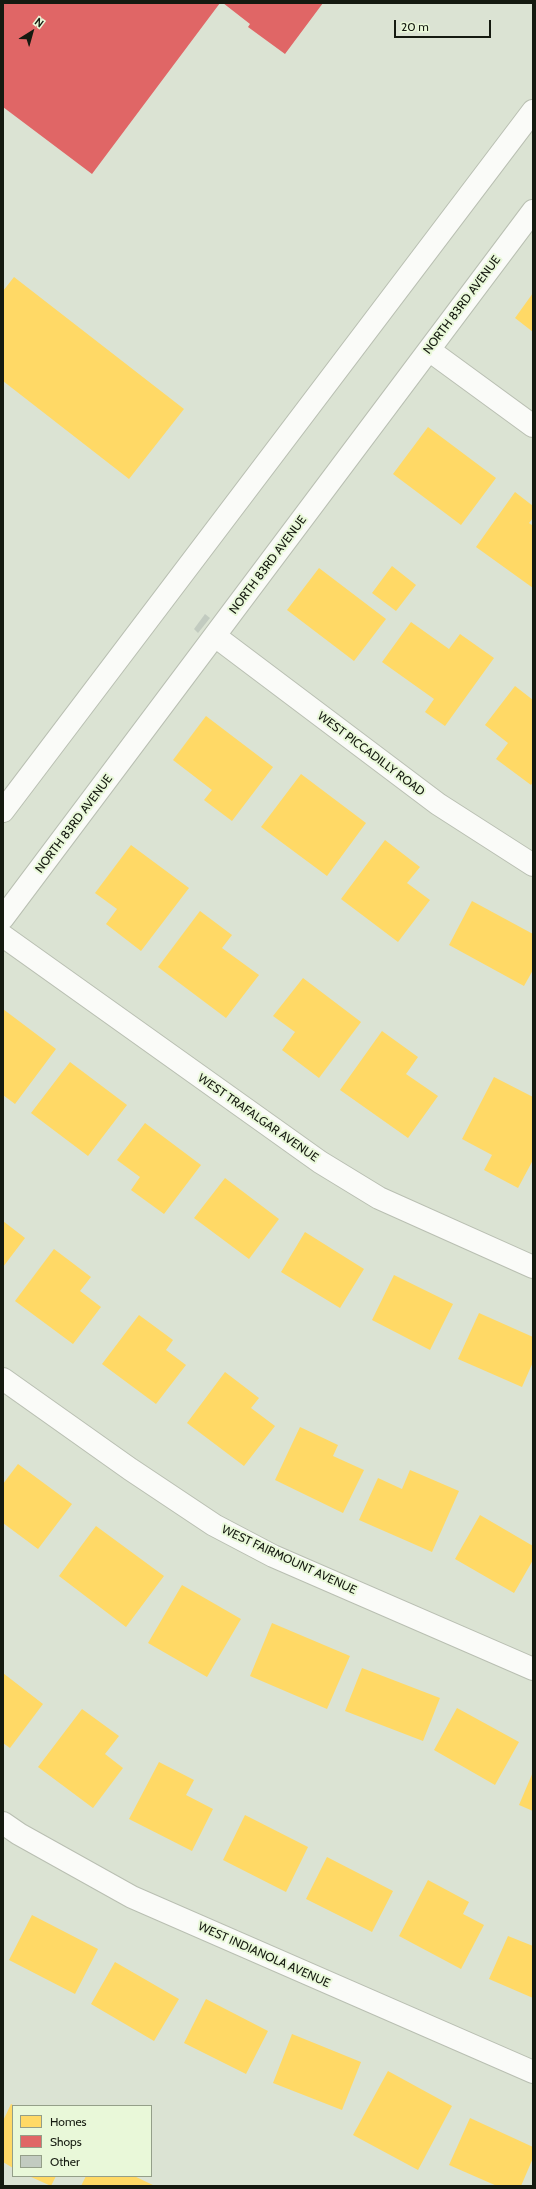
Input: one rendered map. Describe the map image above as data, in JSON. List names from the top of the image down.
{
  "streets": {
    "street": [
      "NORTH 83RD AVENUE",
      "WEST PICCADILLY ROAD",
      "WEST TRAFALGAR AVENUE",
      "WEST FAIRMOUNT AVENUE",
      "WEST INDIANOLA AVENUE"
    ]
  },
  "crossings": [
    ["NORTH 83RD AVENUE", "WEST PICCADILLY ROAD"]
  ],
  "legend": ["Homes", "Shops", "Other"],
  "scale_bar": "20 m",
  "north": "top right"
}
